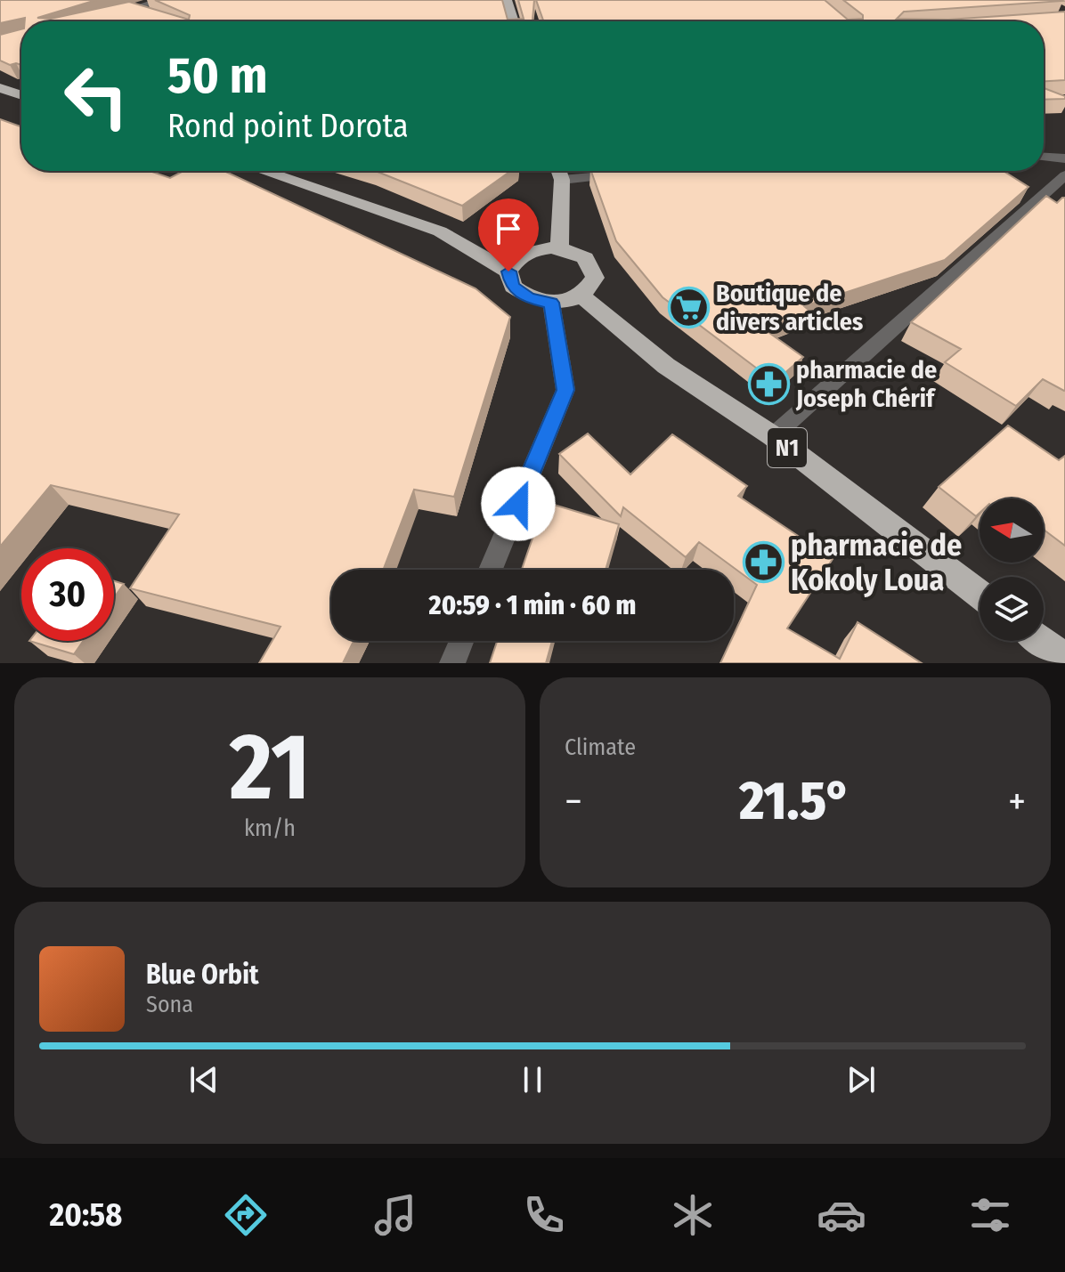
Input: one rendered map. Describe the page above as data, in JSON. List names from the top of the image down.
{
  "streets": {
    "highway": ["N1"]
  },
  "places": {
    "supermarket": ["Boutique de divers articles"],
    "pharmacy": ["pharmacie de Joseph Chérif", "pharmacie de Kokoly Loua"]
  },
  "north": "left",
  "page": {
    "turn": ["50 m", "Rond point Dorota"],
    "limit": "30",
    "trip": "20:59 · 1 min · 60 m",
    "tile": [
      ["21", "km/h"],
      "Climate"
    ],
    "heat": ["−", "21.5°", "+"],
    "song": ["Blue Orbit", "Sona"],
    "tabs": "20:58"
  }
}
